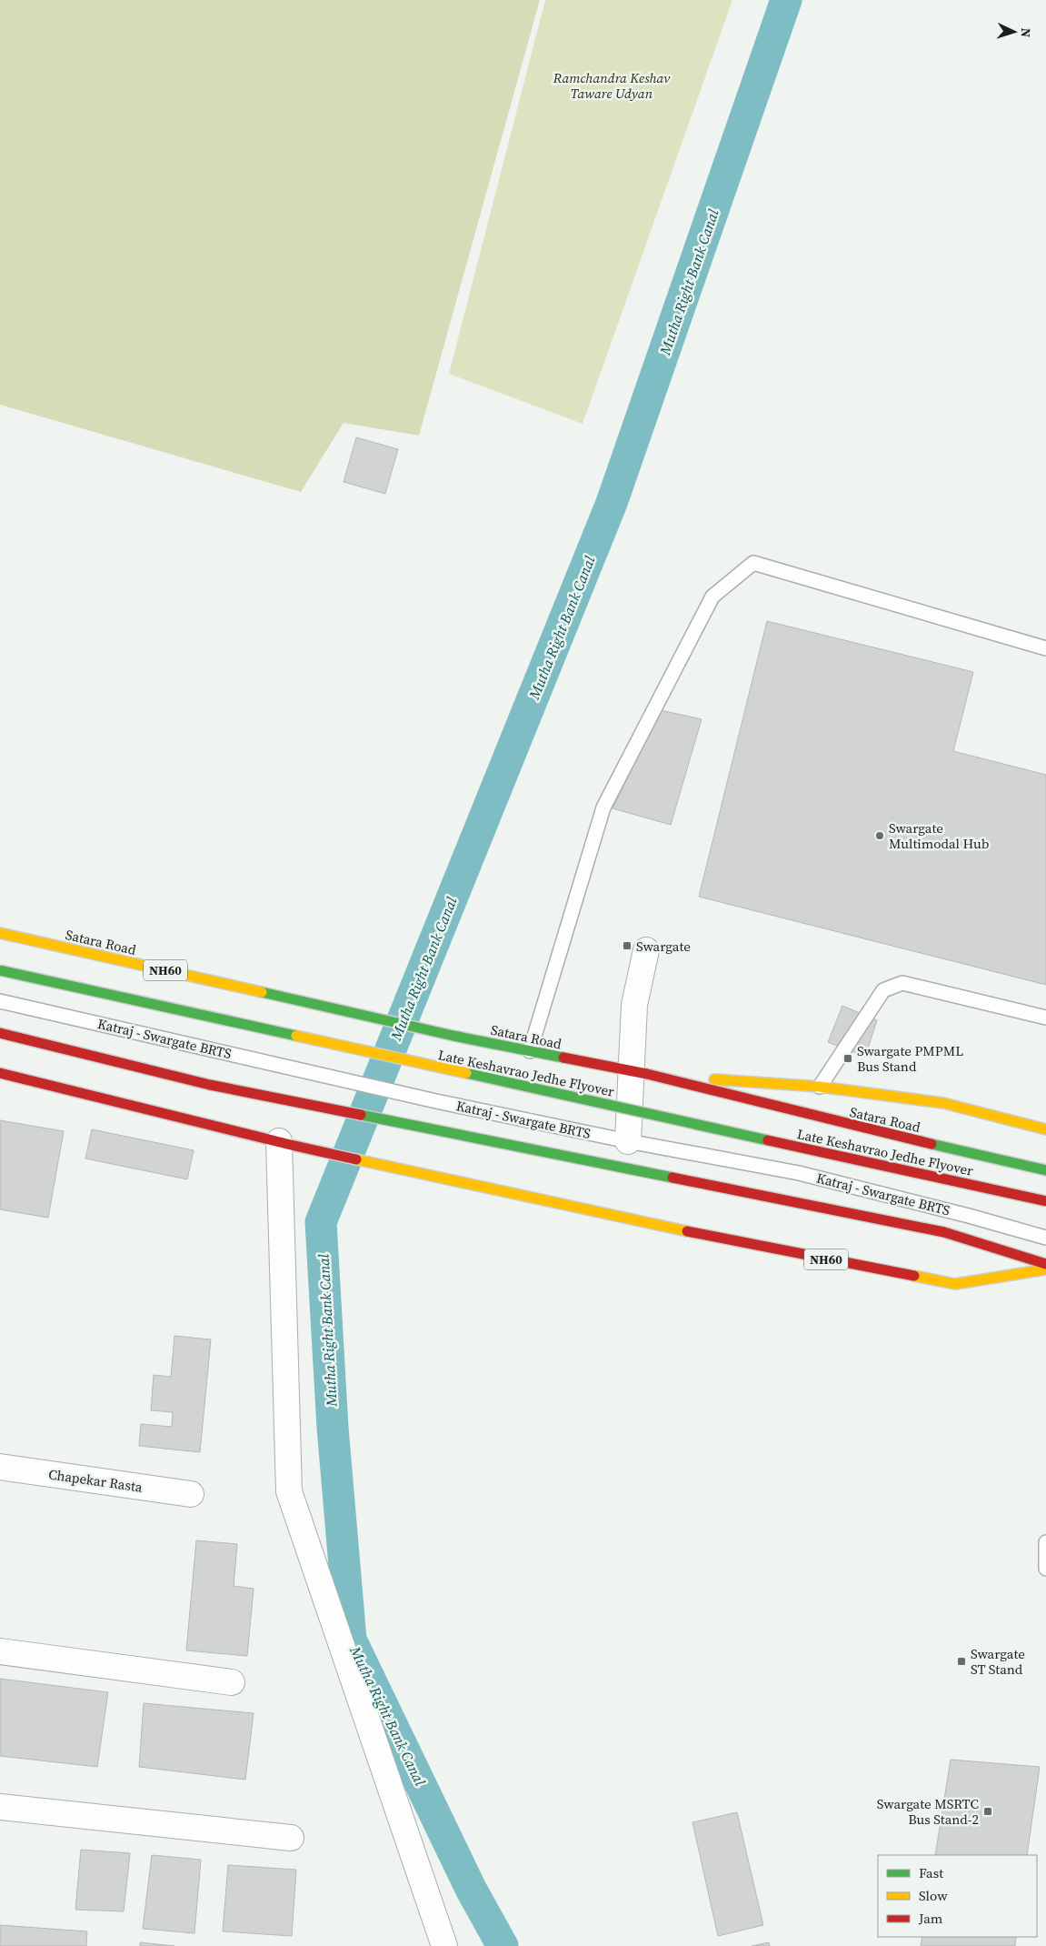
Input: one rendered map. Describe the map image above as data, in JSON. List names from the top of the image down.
{
  "streets": {
    "highway": ["Satara Road", "NH60", "Late Keshavrao Jedhe Flyover"],
    "street": ["Chapekar Rasta"],
    "lane": ["Katraj - Swargate BRTS"]
  },
  "water": ["Mutha Right Bank Canal"],
  "parks": ["Ramchandra Keshav Taware Udyan"],
  "places": {
    "other": ["Swargate Multimodal Hub"],
    "transit": [
      "Swargate",
      "Swargate PMPML Bus Stand",
      "Swargate ST Stand",
      "Swargate MSRTC Bus Stand-2"
    ]
  },
  "legend": ["Fast", "Slow", "Jam"],
  "north": "right"
}
